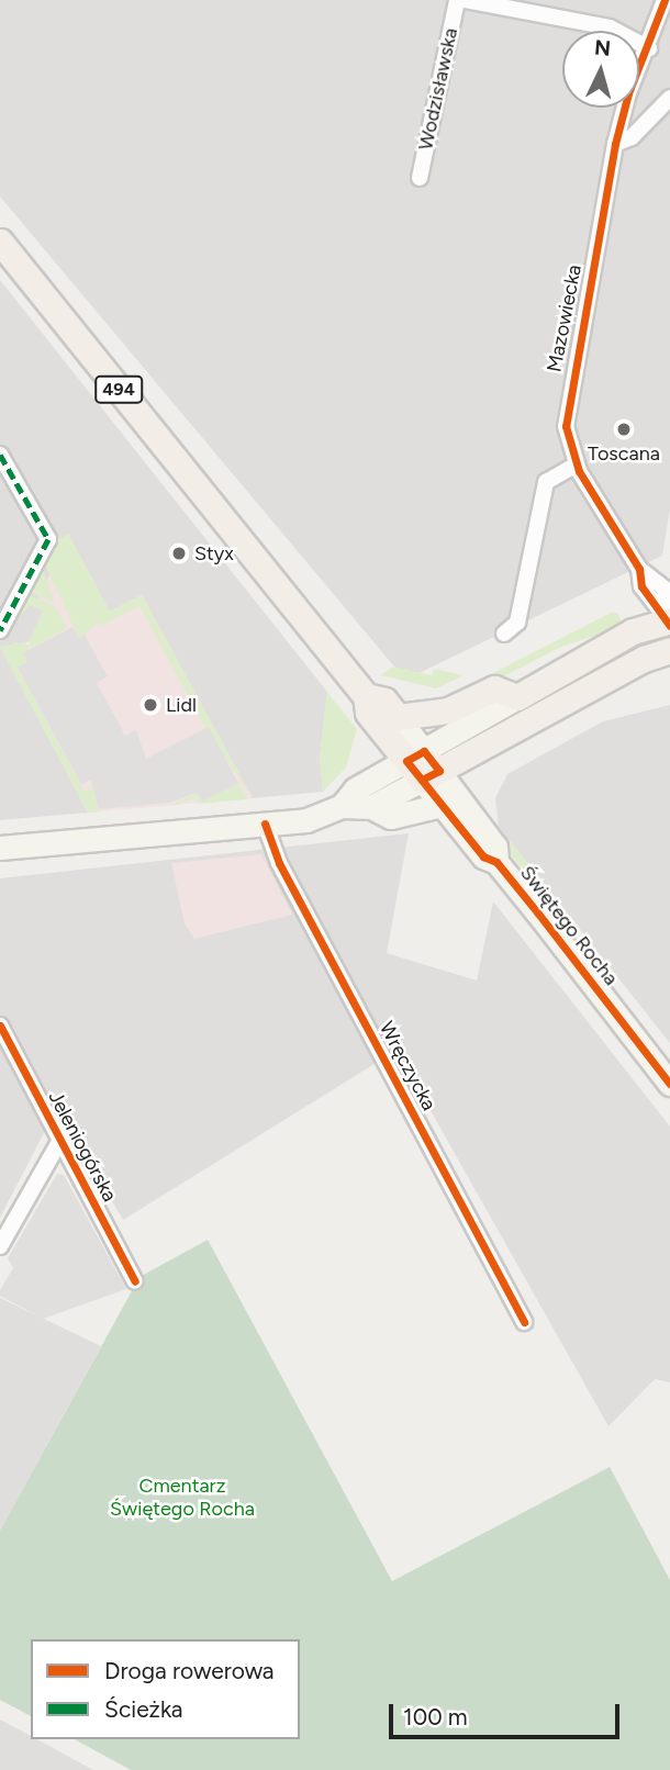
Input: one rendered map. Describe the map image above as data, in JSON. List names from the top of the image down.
{
  "streets": {
    "main road": ["494", "Świętego Rocha"],
    "street": [
      "Wodzisławska",
      "Mazowiecka",
      "Wręczycka",
      "Jeleniogórska"
    ]
  },
  "parks": ["Cmentarz Świętego Rocha"],
  "places": ["Toscana", "Styx", "Lidl"],
  "legend": ["Droga rowerowa", "Ścieżka"],
  "scale_bar": "100 m",
  "north": "top"
}
